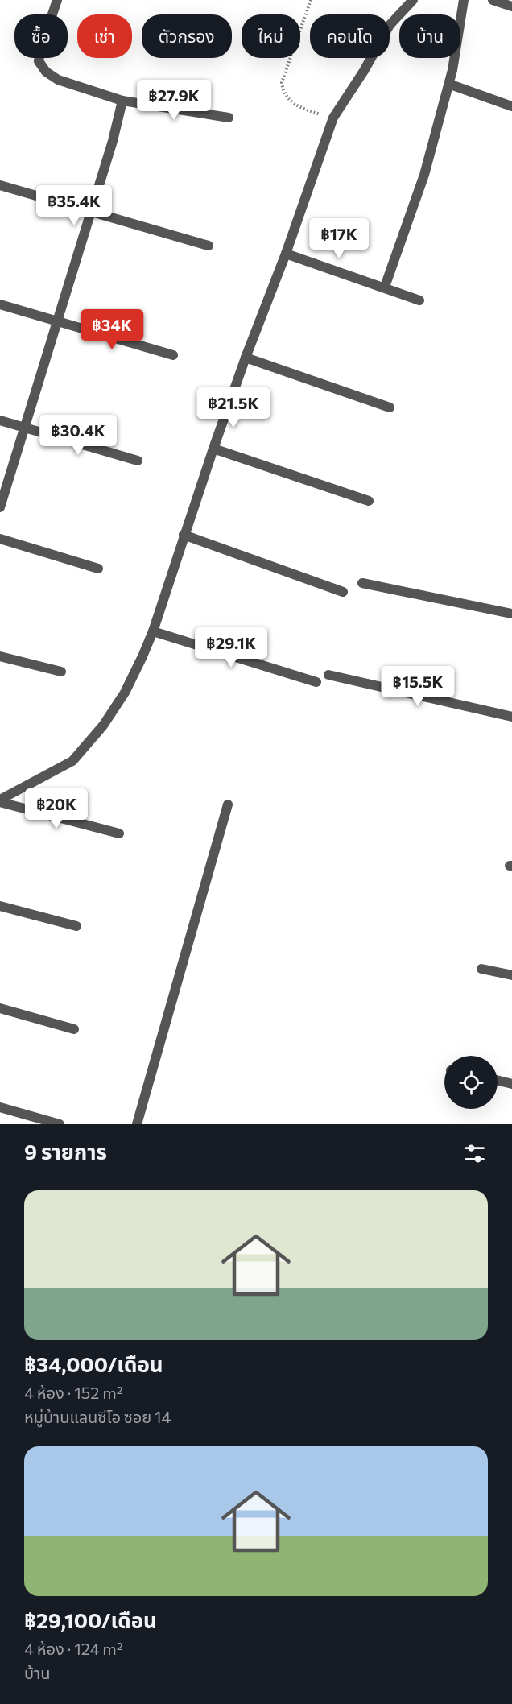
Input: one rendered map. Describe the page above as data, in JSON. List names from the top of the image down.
{
  "page": {
    "chip": [
      "ซื้อ",
      "เช่า",
      "ตัวกรอง",
      "ใหม่",
      "คอนโด",
      "บ้าน"
    ],
    "price": [
      "฿27.9K",
      "฿35.4K",
      "฿17K",
      "฿34K",
      "฿21.5K",
      "฿30.4K",
      "฿29.1K",
      "฿15.5K",
      "฿20K"
    ],
    "heading": "9 รายการ",
    "list": [
      {
        "name": "฿34,000/เดือน",
        "note": "4 ห้อง · 152 m² · หมู่บ้านแลนซีโอ ซอย 14"
      },
      {
        "name": "฿29,100/เดือน",
        "note": "4 ห้อง · 124 m² · บ้าน"
      }
    ]
  }
}
